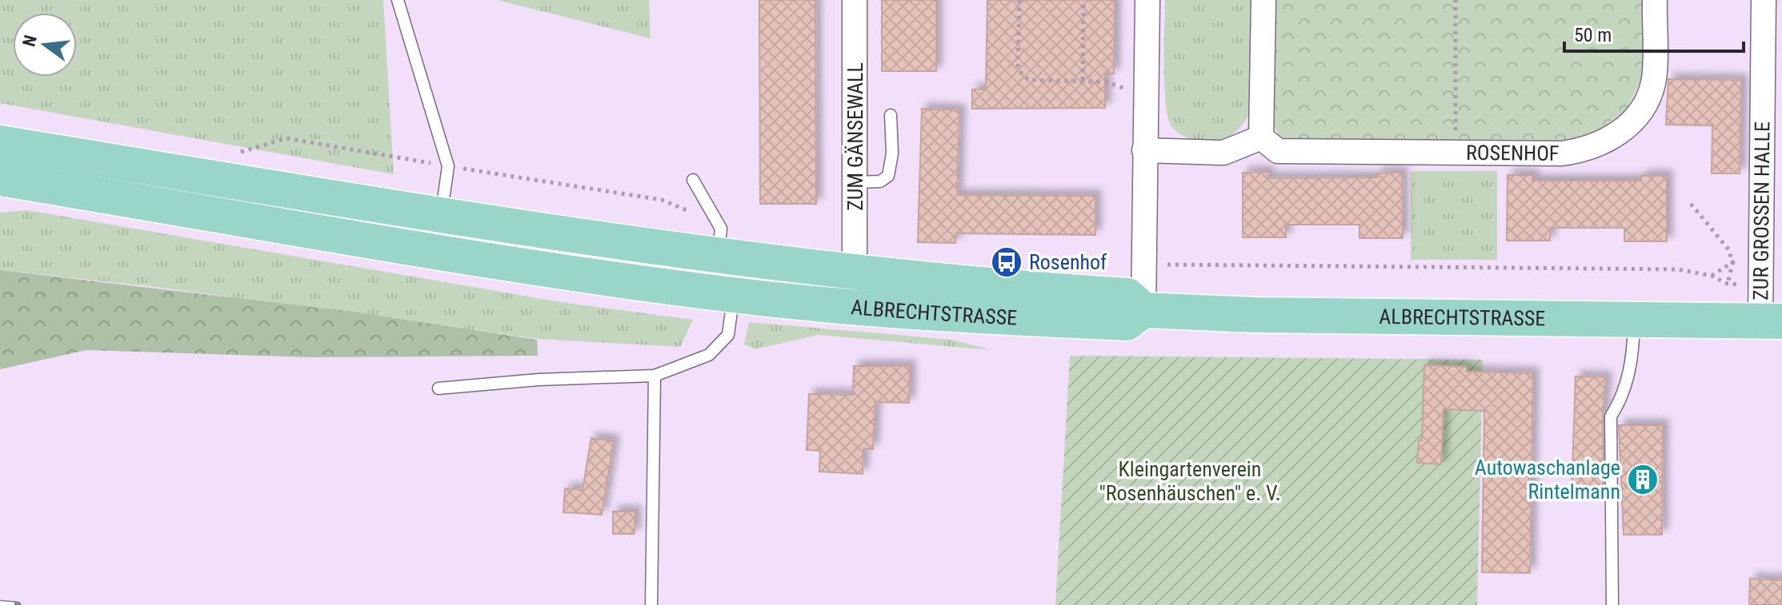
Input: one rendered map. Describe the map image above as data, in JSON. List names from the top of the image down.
{
  "streets": {
    "main road": ["ALBRECHTSTRASSE"],
    "street": ["ZUM GÄNSEWALL", "ROSENHOF", "ZUR GROSSEN HALLE"]
  },
  "crossings": [
    ["ZUM GÄNSEWALL", "ALBRECHTSTRASSE"],
    ["ZUR GROSSEN HALLE", "ALBRECHTSTRASSE"]
  ],
  "parks": ["Kleingartenverein \"Rosenhäuschen\" e. V."],
  "places": {
    "bus stop": ["Rosenhof"],
    "building": ["Autowaschanlage Rintelmann"]
  },
  "scale_bar": "50 m",
  "north": "left"
}
